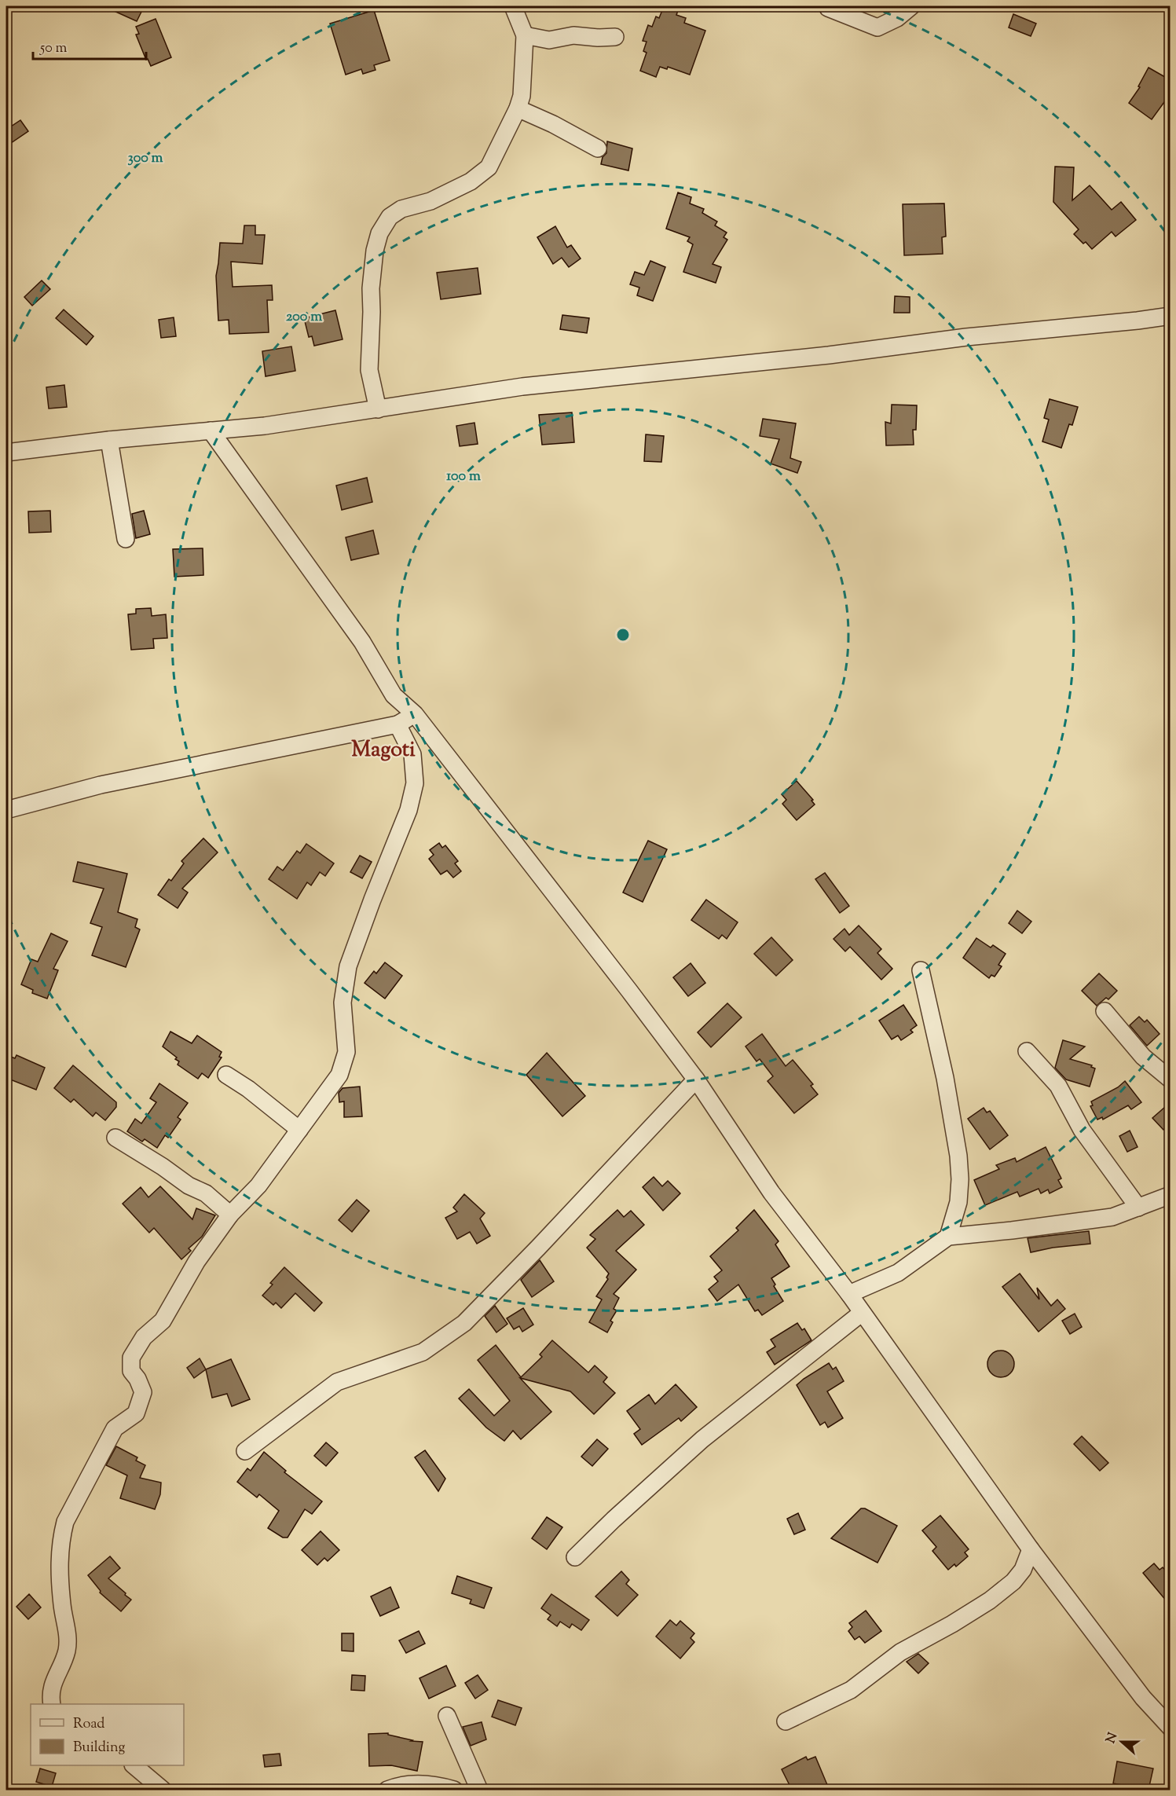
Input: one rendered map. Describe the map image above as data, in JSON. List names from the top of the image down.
{
  "districts": ["Magoti"],
  "legend": ["Road", "Building"],
  "scale_bar": "50 m",
  "north": "left",
  "rings": ["300 m", "200 m", "100 m"]
}
